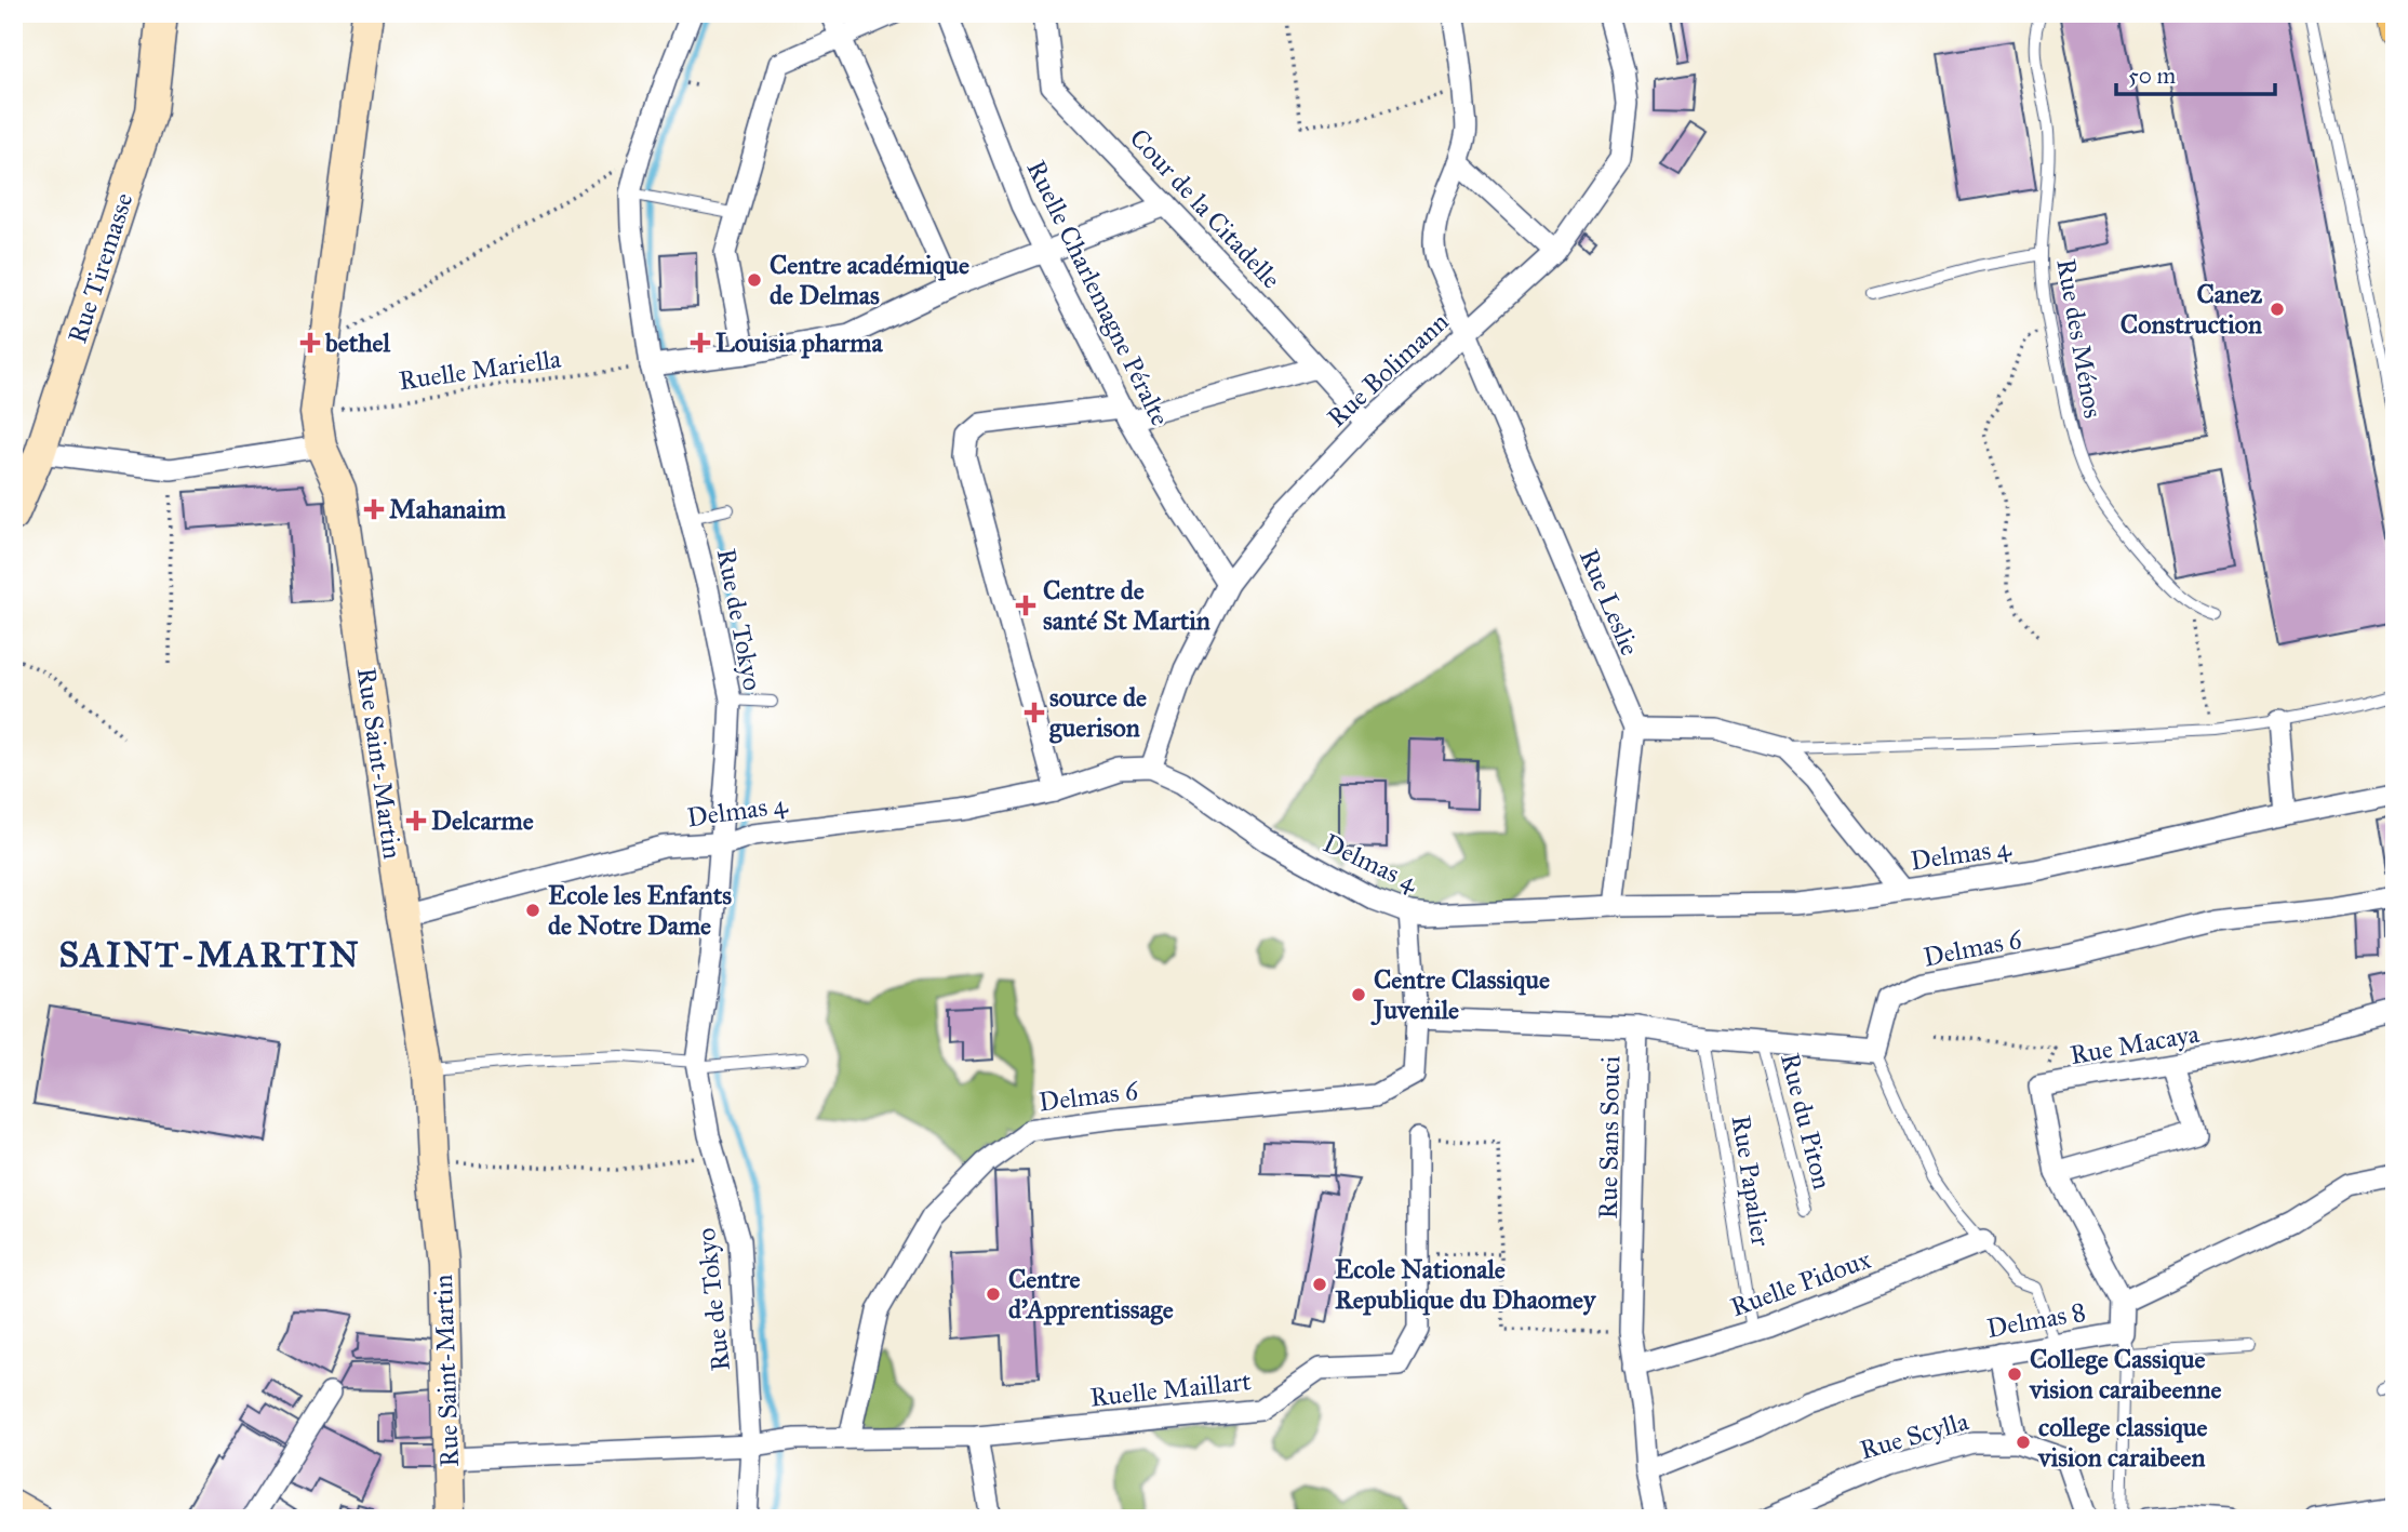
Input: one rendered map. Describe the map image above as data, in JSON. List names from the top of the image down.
{
  "streets": {
    "street": [
      "Cour de la Citadelle",
      "Rue Tiremasse",
      "Ruelle Charlemagne Péralte",
      "Rue Bolimann",
      "Rue Leslie",
      "Rue de Tokyo",
      "Rue Saint-Martin",
      "Delmas 4",
      "Delmas 6",
      "Rue Macaya",
      "Rue Sans Souci",
      "Ruelle Pidoux",
      "Delmas 8",
      "Ruelle Maillart",
      "Rue Scylla"
    ],
    "lane": ["Rue des Ménos", "Rue du Piton", "Rue Papalier"],
    "path": ["Ruelle Mariella"]
  },
  "crossings": [
    ["Cour de la Citadelle", "Rue Bolimann"],
    ["Ruelle Charlemagne Péralte", "Rue Bolimann"],
    ["Ruelle Mariella", "Rue de Tokyo"],
    ["Ruelle Mariella", "Rue Saint-Martin"],
    ["Rue Bolimann", "Rue Leslie"],
    ["Rue Bolimann", "Delmas 4"],
    ["Rue Leslie", "Delmas 4"],
    ["Rue de Tokyo", "Delmas 4"],
    ["Rue de Tokyo", "Ruelle Maillart"],
    ["Rue Saint-Martin", "Delmas 4"],
    ["Delmas 4", "Delmas 6"],
    ["Delmas 6", "Ruelle Maillart"],
    ["Rue Sans Souci", "Ruelle Pidoux"],
    ["Rue Sans Souci", "Delmas 8"],
    ["Rue Papalier", "Ruelle Pidoux"]
  ],
  "districts": ["SAINT-MARTIN"],
  "places": {
    "other": [
      "Centre académique de Delmas",
      "Canez Construction",
      "Ecole les Enfants de Notre Dame",
      "Centre Classique Juvenile",
      "Ecole Nationale Republique du Dhaomey",
      "Centre d'Apprentissage",
      "College Cassique vision caraibeenne",
      "college classique vision caraibeen"
    ],
    "health": [
      "bethel",
      "Louisia pharma",
      "Mahanaim",
      "Centre de santé St Martin",
      "source de guerison",
      "Delcarme"
    ]
  },
  "scale_bar": "50 m"
}
